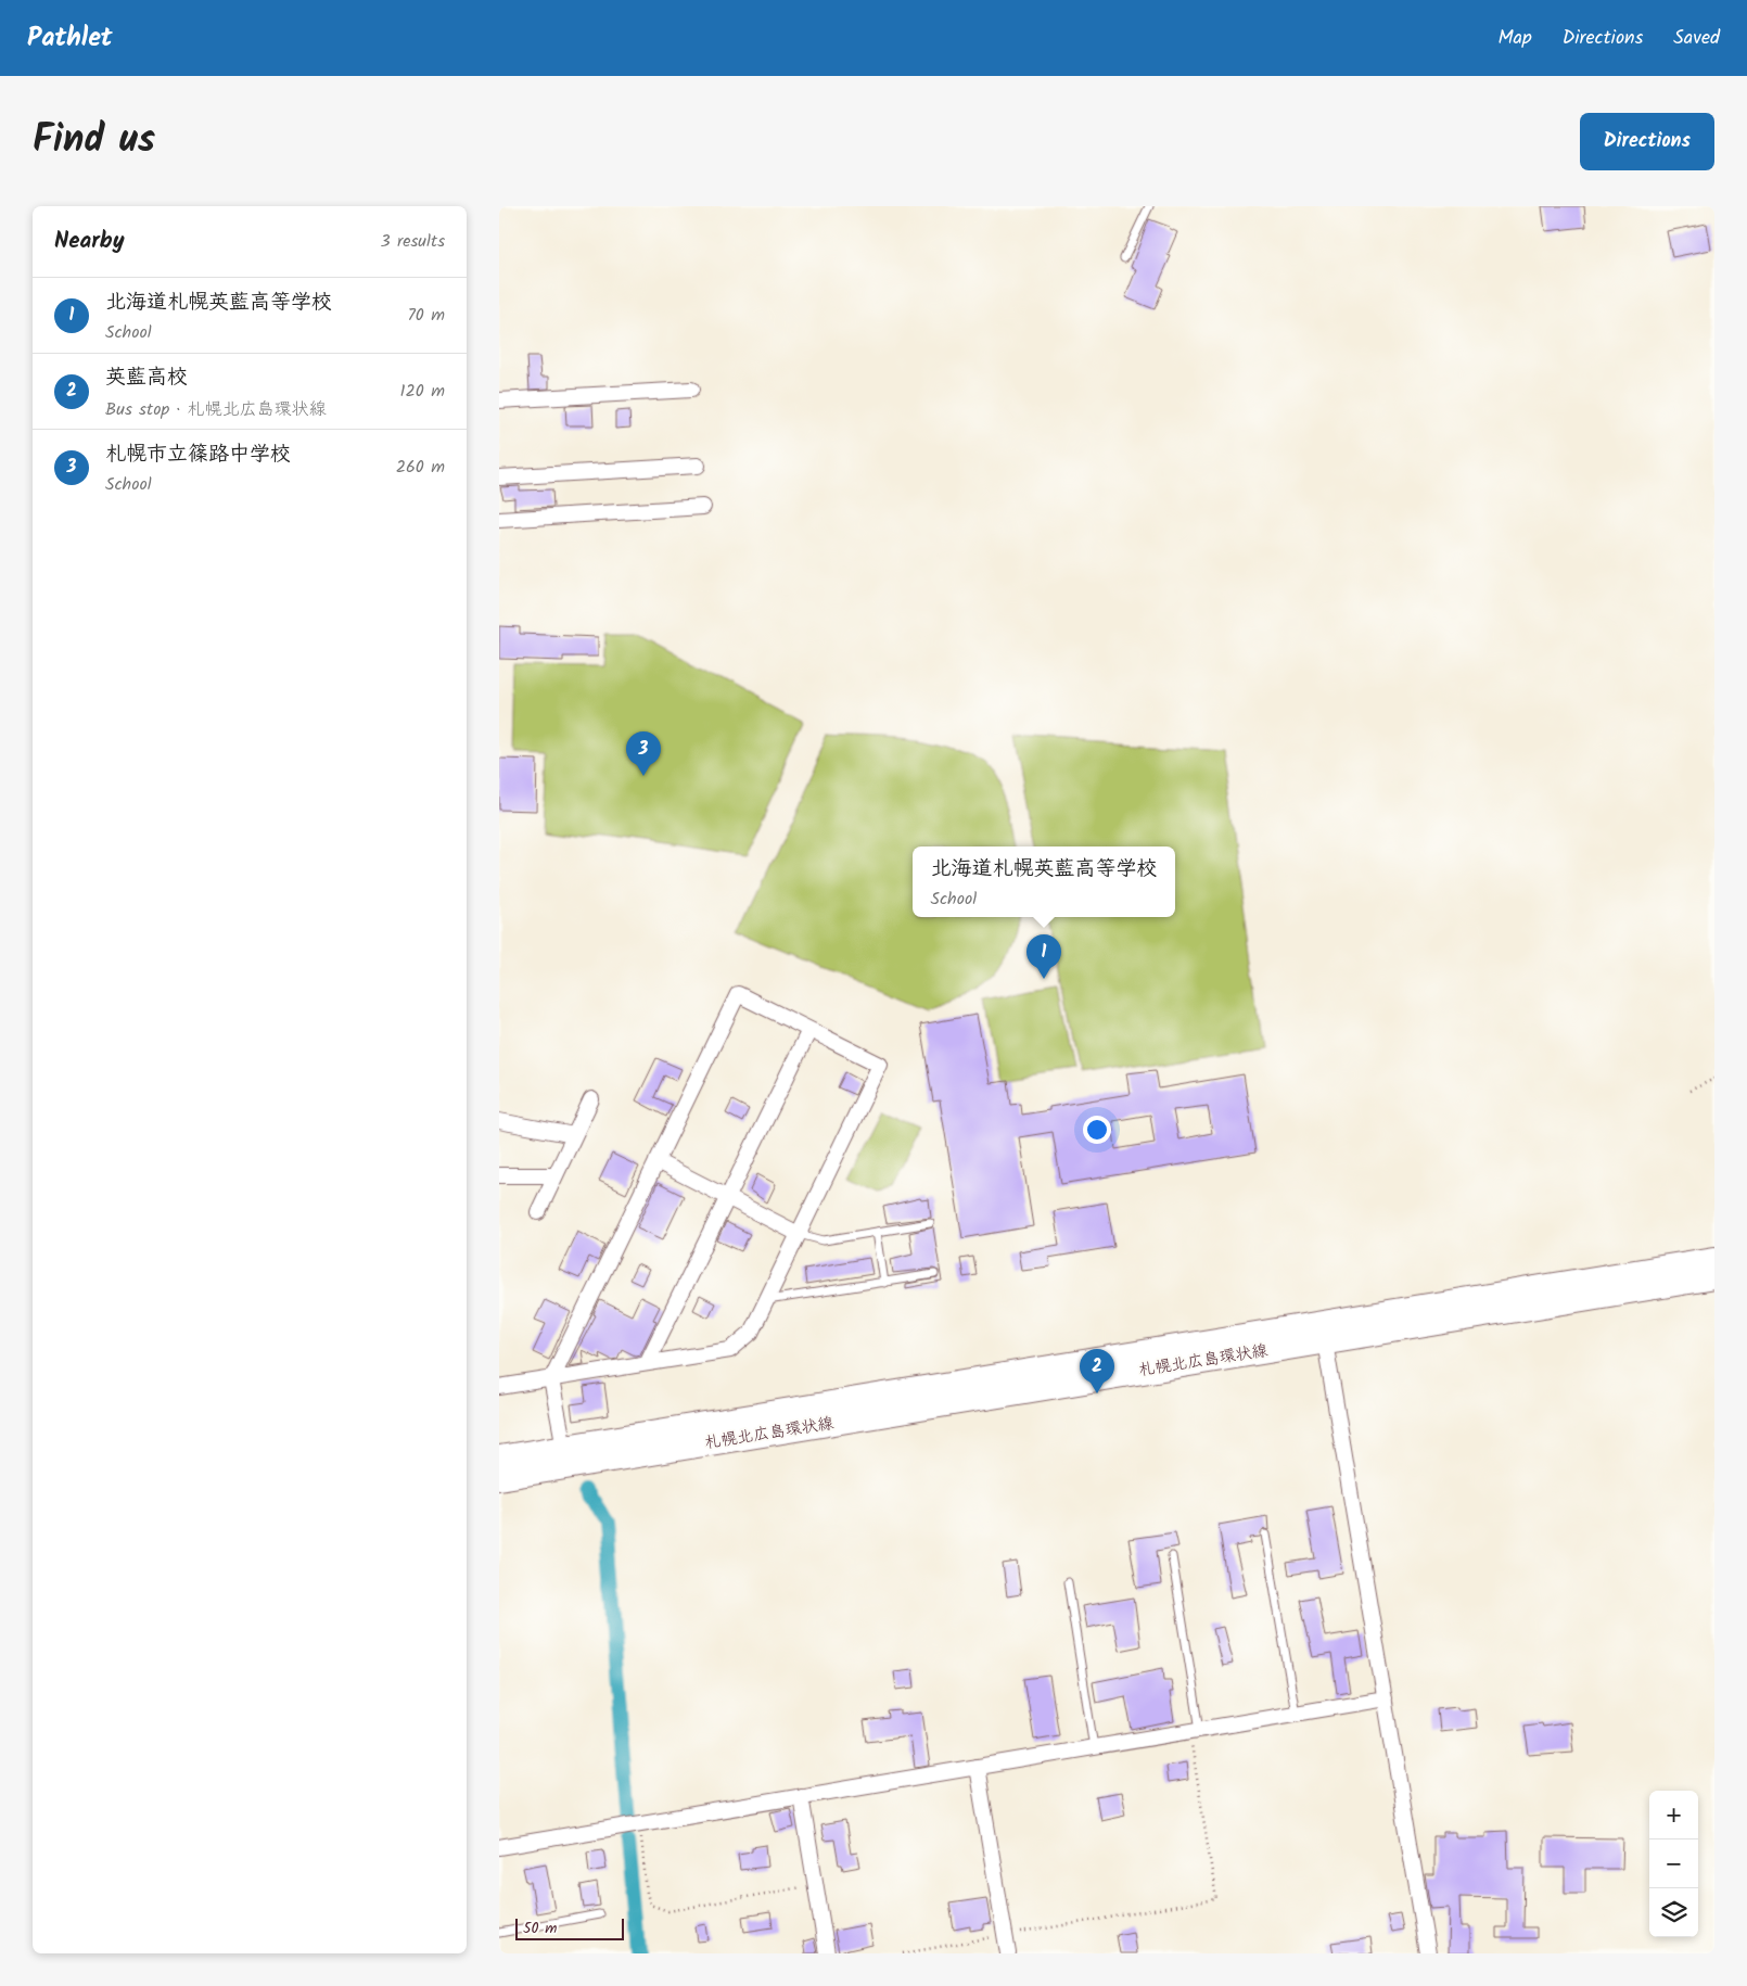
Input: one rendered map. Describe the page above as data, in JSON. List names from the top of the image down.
{
  "streets": {
    "main road": ["札幌北広島環状線"]
  },
  "scale_bar": "50 m",
  "page": {
    "header": "Pathlet",
    "nav": ["Map", "Directions", "Saved"],
    "title": "Find us",
    "buttons": "Directions",
    "heading": ["Nearby", "3 results"],
    "list": [
      {
        "mark": "1",
        "name": "北海道札幌英藍高等学校",
        "note": "School",
        "value": "70 m"
      },
      {
        "mark": "2",
        "name": "英藍高校",
        "note": "Bus stop · 札幌北広島環状線",
        "value": "120 m"
      },
      {
        "mark": "3",
        "name": "札幌市立篠路中学校",
        "note": "School",
        "value": "260 m"
      }
    ],
    "pins": ["3", "1", "2"],
    "popup": ["北海道札幌英藍高等学校", "School"],
    "map_buttons": ["+", "−"],
    "scale": "50 m"
  }
}
